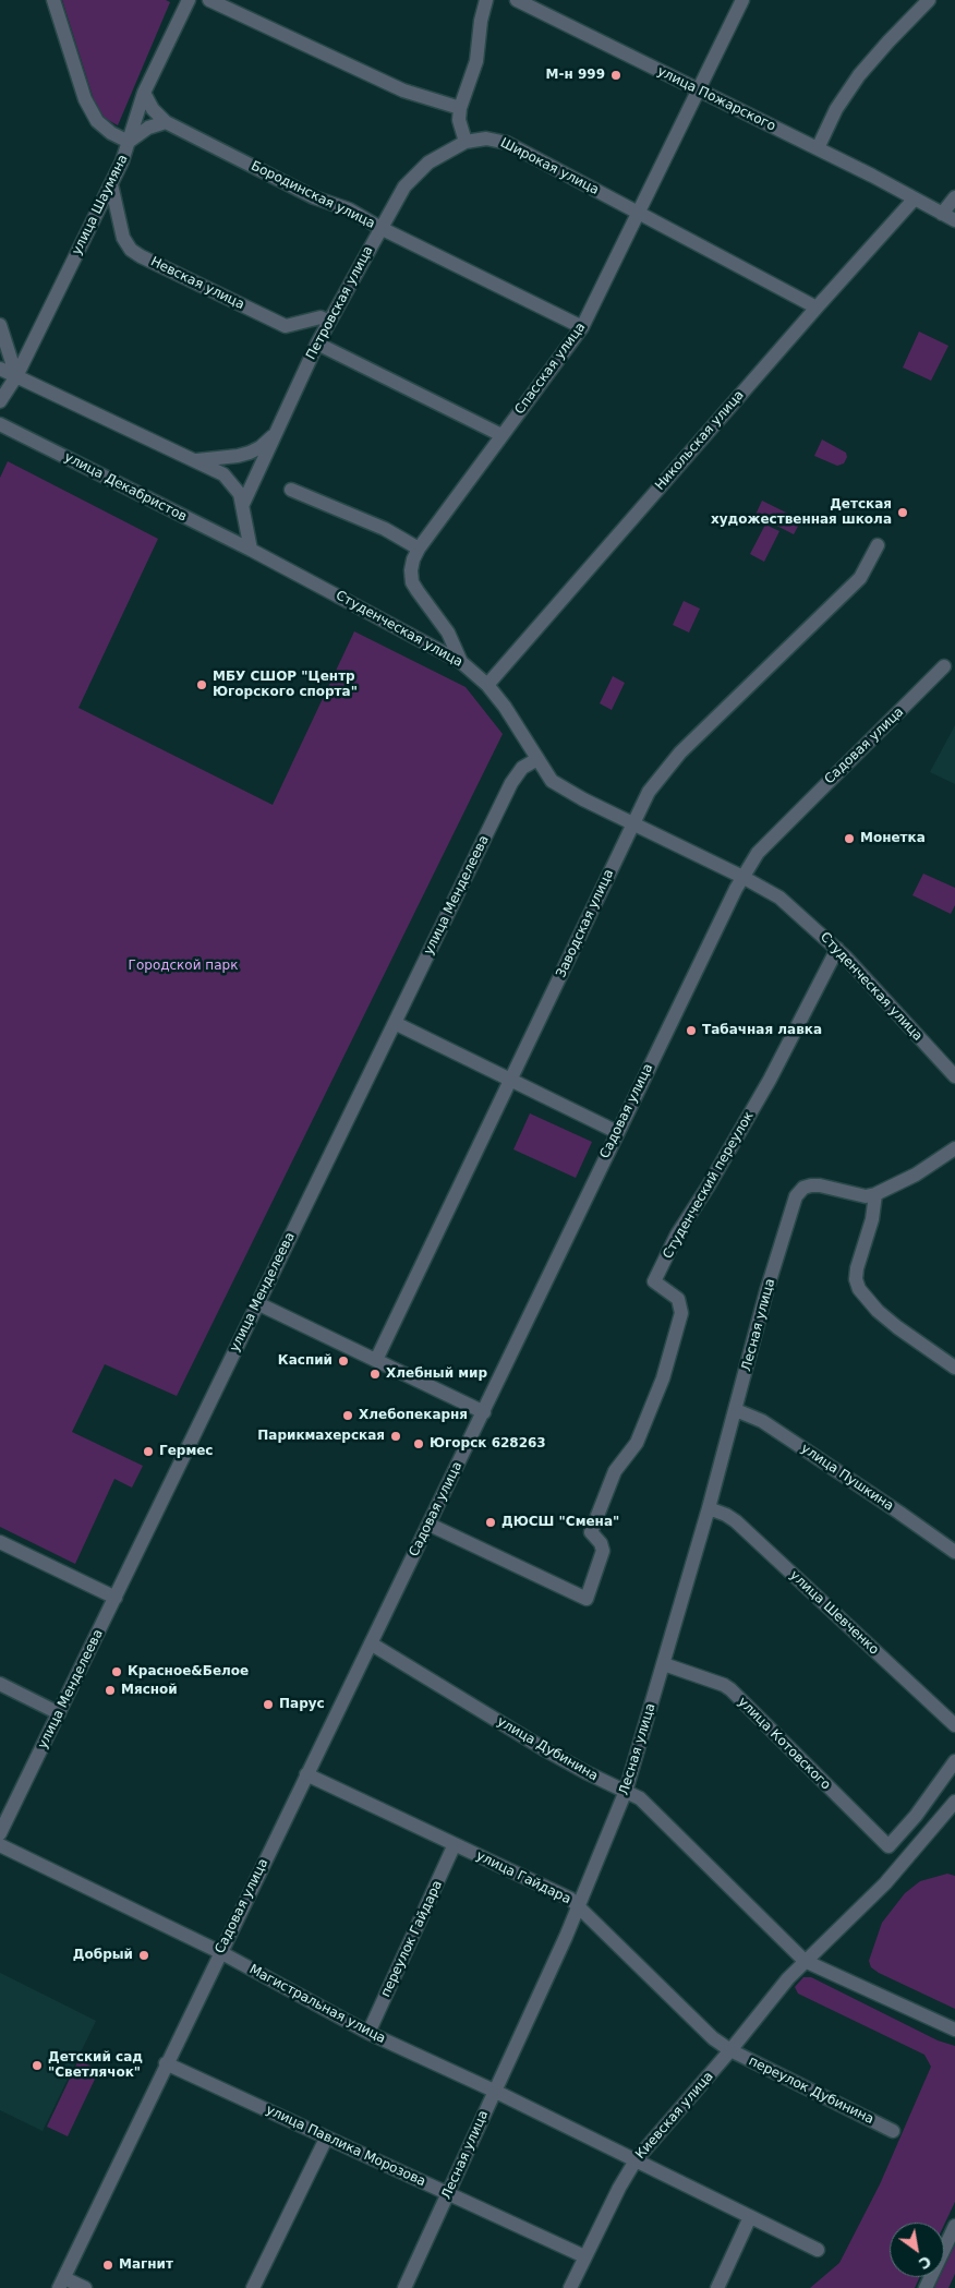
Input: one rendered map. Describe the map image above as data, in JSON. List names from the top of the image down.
{
  "streets": {
    "street": [
      "улица Пожарского",
      "Широкая улица",
      "Бородинская улица",
      "улица Шаумяна",
      "Невская улица",
      "Петровская улица",
      "Спасская улица",
      "Никольская улица",
      "улица Декабристов",
      "Студенческая улица",
      "Садовая улица",
      "улица Менделеева",
      "Заводская улица",
      "Студенческий переулок",
      "Лесная улица",
      "улица Пушкина",
      "улица Шевченко",
      "улица Котовского",
      "улица Дубинина",
      "улица Гайдара",
      "переулок Гайдара",
      "Магистральная улица",
      "переулок Дубинина",
      "Киевская улица",
      "улица Павлика Морозова"
    ]
  },
  "crossings": [
    ["улица Пожарского", "Спасская улица"],
    ["улица Пожарского", "Никольская улица"],
    ["Широкая улица", "Петровская улица"],
    ["Широкая улица", "Спасская улица"],
    ["Широкая улица", "Никольская улица"],
    ["Бородинская улица", "улица Шаумяна"],
    ["Бородинская улица", "Петровская улица"],
    ["Бородинская улица", "Спасская улица"],
    ["улица Шаумяна", "Невская улица"],
    ["Невская улица", "Петровская улица"],
    ["Спасская улица", "Студенческая улица"],
    ["Никольская улица", "Студенческая улица"],
    ["улица Декабристов", "Студенческая улица"],
    ["Студенческая улица", "Садовая улица"],
    ["Студенческая улица", "улица Менделеева"],
    ["Студенческая улица", "Заводская улица"],
    ["Студенческая улица", "Студенческий переулок"],
    ["Садовая улица", "Студенческий переулок"],
    ["Садовая улица", "улица Дубинина"],
    ["Садовая улица", "улица Гайдара"],
    ["Садовая улица", "Магистральная улица"],
    ["Садовая улица", "улица Павлика Морозова"],
    ["Лесная улица", "улица Пушкина"],
    ["Лесная улица", "улица Шевченко"],
    ["Лесная улица", "улица Котовского"],
    ["Лесная улица", "улица Дубинина"],
    ["Лесная улица", "улица Гайдара"],
    ["Лесная улица", "Магистральная улица"],
    ["Лесная улица", "улица Павлика Морозова"],
    ["улица Дубинина", "Киевская улица"],
    ["улица Гайдара", "переулок Гайдара"],
    ["улица Гайдара", "переулок Дубинина"],
    ["улица Гайдара", "Киевская улица"],
    ["переулок Гайдара", "Магистральная улица"],
    ["Магистральная улица", "Киевская улица"],
    ["переулок Дубинина", "Киевская улица"],
    ["Киевская улица", "улица Павлика Морозова"]
  ],
  "parks": ["Городской парк"],
  "places": [
    "М-н 999",
    "Детская художественная школа",
    "МБУ СШОР \"Центр Югорского спорта\"",
    "Монетка",
    "Табачная лавка",
    "Каспий",
    "Хлебный мир",
    "Хлебопекарня",
    "Парикмахерская",
    "Югорск 628263",
    "Гермес",
    "ДЮСШ \"Смена\"",
    "Красное&Белое",
    "Мясной",
    "Парус",
    "Добрый",
    "Детский сад \"Светлячок\"",
    "Магнит"
  ],
  "north": "bottom right"
}
